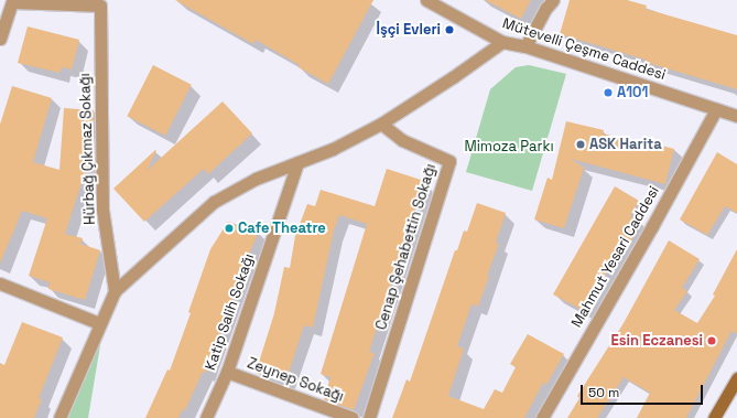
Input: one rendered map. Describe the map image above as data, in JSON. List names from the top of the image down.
{
  "streets": {
    "street": [
      "Mütevelli Çeşme Caddesi",
      "Hürbağ Çıkmaz Sokağı",
      "Cenap Şehabettin Sokağı",
      "Mahmut Yesari Caddesi",
      "Katip Salih Sokağı",
      "Zeynep Sokağı"
    ]
  },
  "crossings": [
    ["Mütevelli Çeşme Caddesi", "Mahmut Yesari Caddesi"],
    ["Katip Salih Sokağı", "Zeynep Sokağı"]
  ],
  "parks": ["Mimoza Parkı"],
  "places": [
    "İşçi Evleri",
    "A101",
    "ASK Harita",
    "Cafe Theatre",
    "Esin Eczanesi"
  ],
  "scale_bar": "50 m"
}
